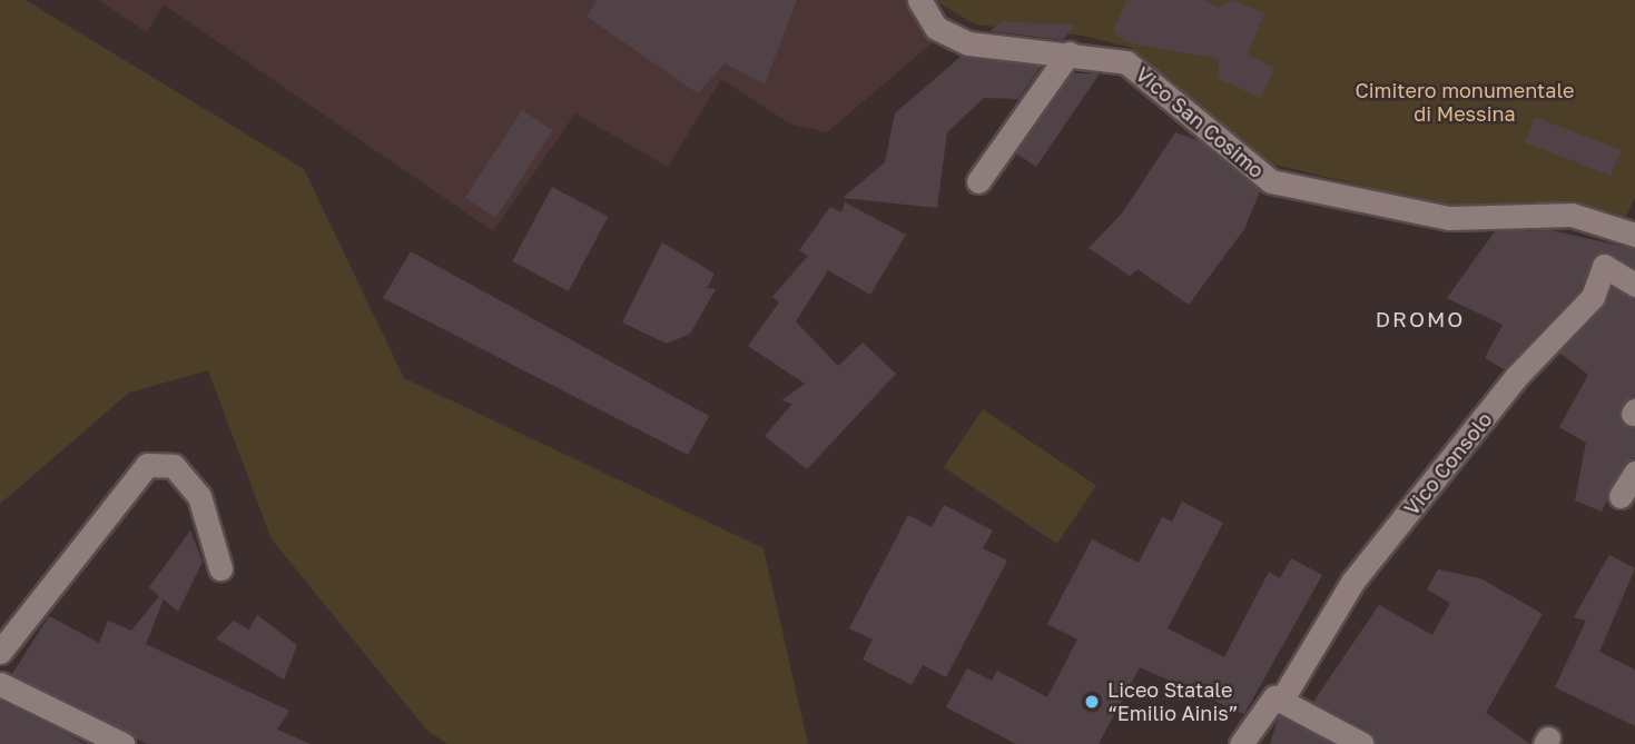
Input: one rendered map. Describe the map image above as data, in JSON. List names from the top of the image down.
{
  "streets": {
    "street": ["Vico San Cosimo", "Vico Consolo"]
  },
  "districts": ["DROMO"],
  "parks": ["Cimitero monumentale di Messina"],
  "places": ["Liceo Statale “Emilio Ainis”"]
}
